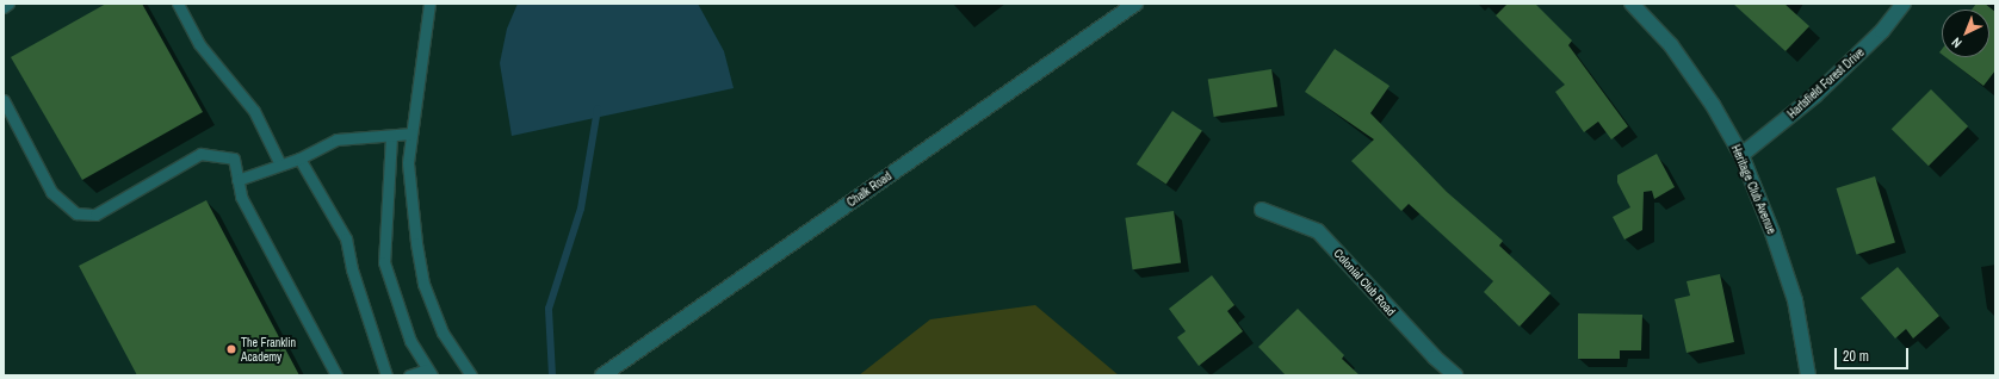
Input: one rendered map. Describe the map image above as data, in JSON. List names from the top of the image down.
{
  "streets": {
    "street": [
      "Hartsfield Forest Drive",
      "Chalk Road",
      "Heritage Club Avenue",
      "Colonial Club Road"
    ]
  },
  "crossings": [
    ["Hartsfield Forest Drive", "Heritage Club Avenue"]
  ],
  "places": ["The Franklin Academy"],
  "scale_bar": "20 m",
  "north": "bottom left"
}
